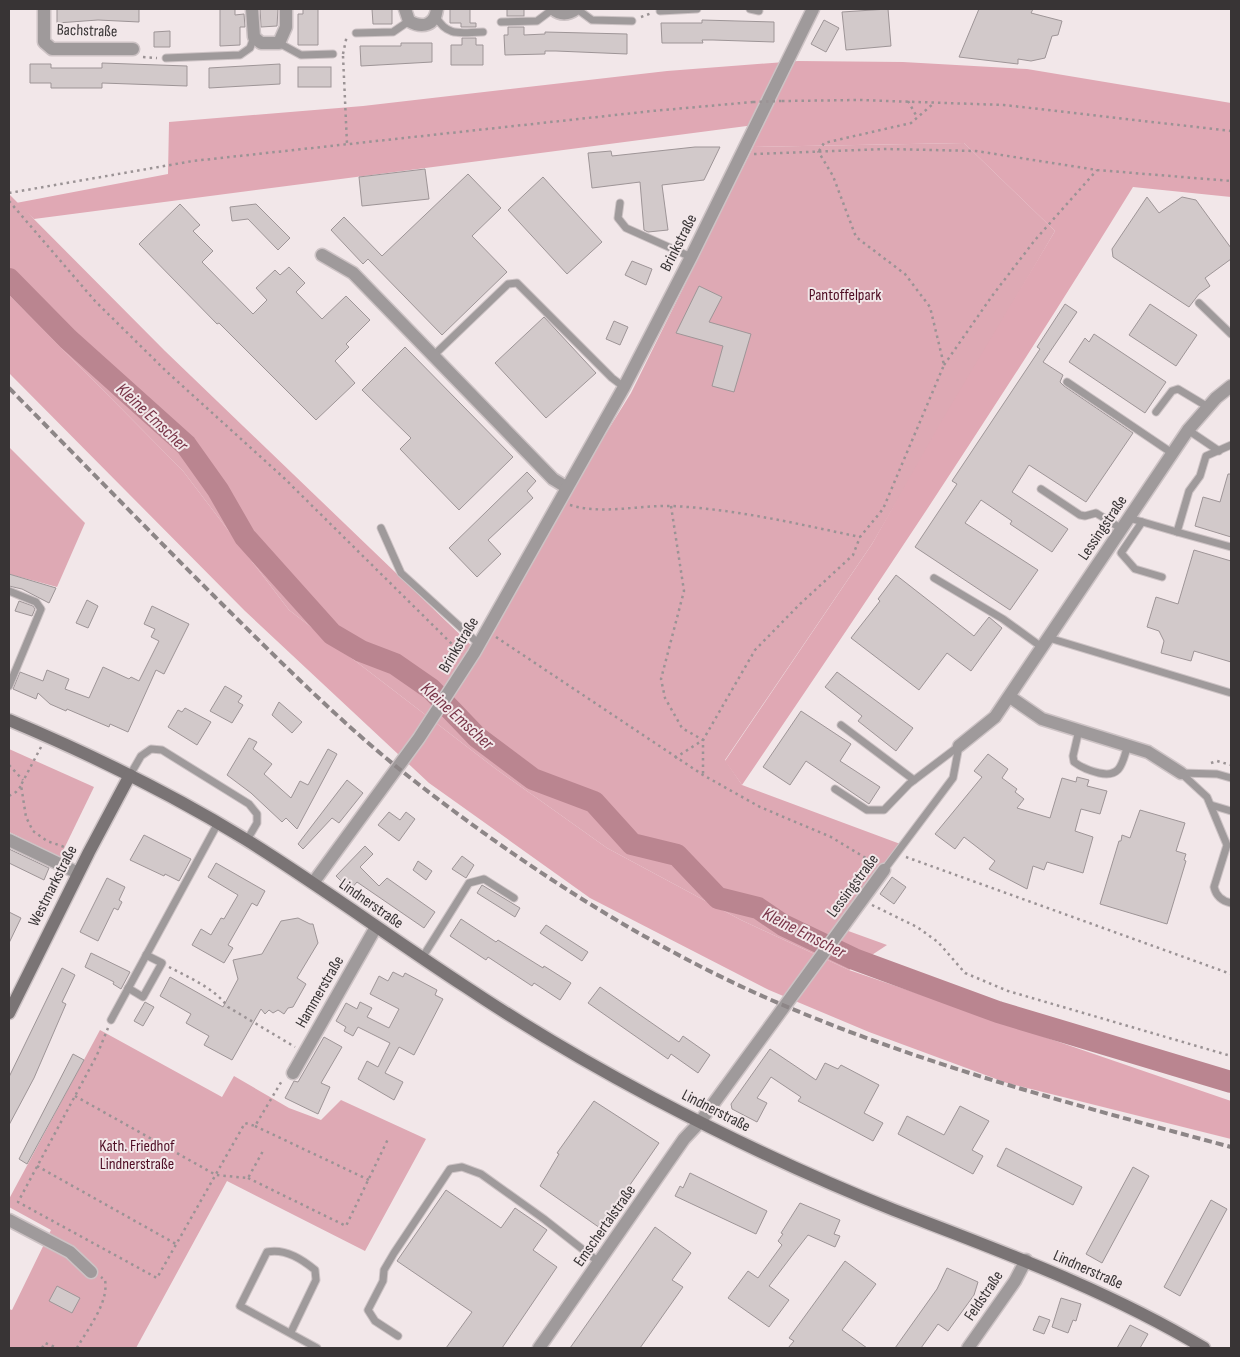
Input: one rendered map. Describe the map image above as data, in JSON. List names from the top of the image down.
{
  "streets": {
    "street": [
      "Bachstraße",
      "Brinkstraße",
      "Lessingstraße",
      "Westmarkstraße",
      "Lindnerstraße",
      "Hammerstraße",
      "Emschertalstraße",
      "Feldstraße"
    ]
  },
  "crossings": [
    ["Brinkstraße", "Lindnerstraße"],
    ["Lessingstraße", "Lindnerstraße"],
    ["Lessingstraße", "Emschertalstraße"],
    ["Westmarkstraße", "Lindnerstraße"],
    ["Lindnerstraße", "Hammerstraße"],
    ["Lindnerstraße", "Emschertalstraße"],
    ["Lindnerstraße", "Feldstraße"]
  ],
  "water": ["Kleine Emscher"],
  "parks": ["Pantoffelpark", "Kath. Friedhof Lindnerstraße"]
}
